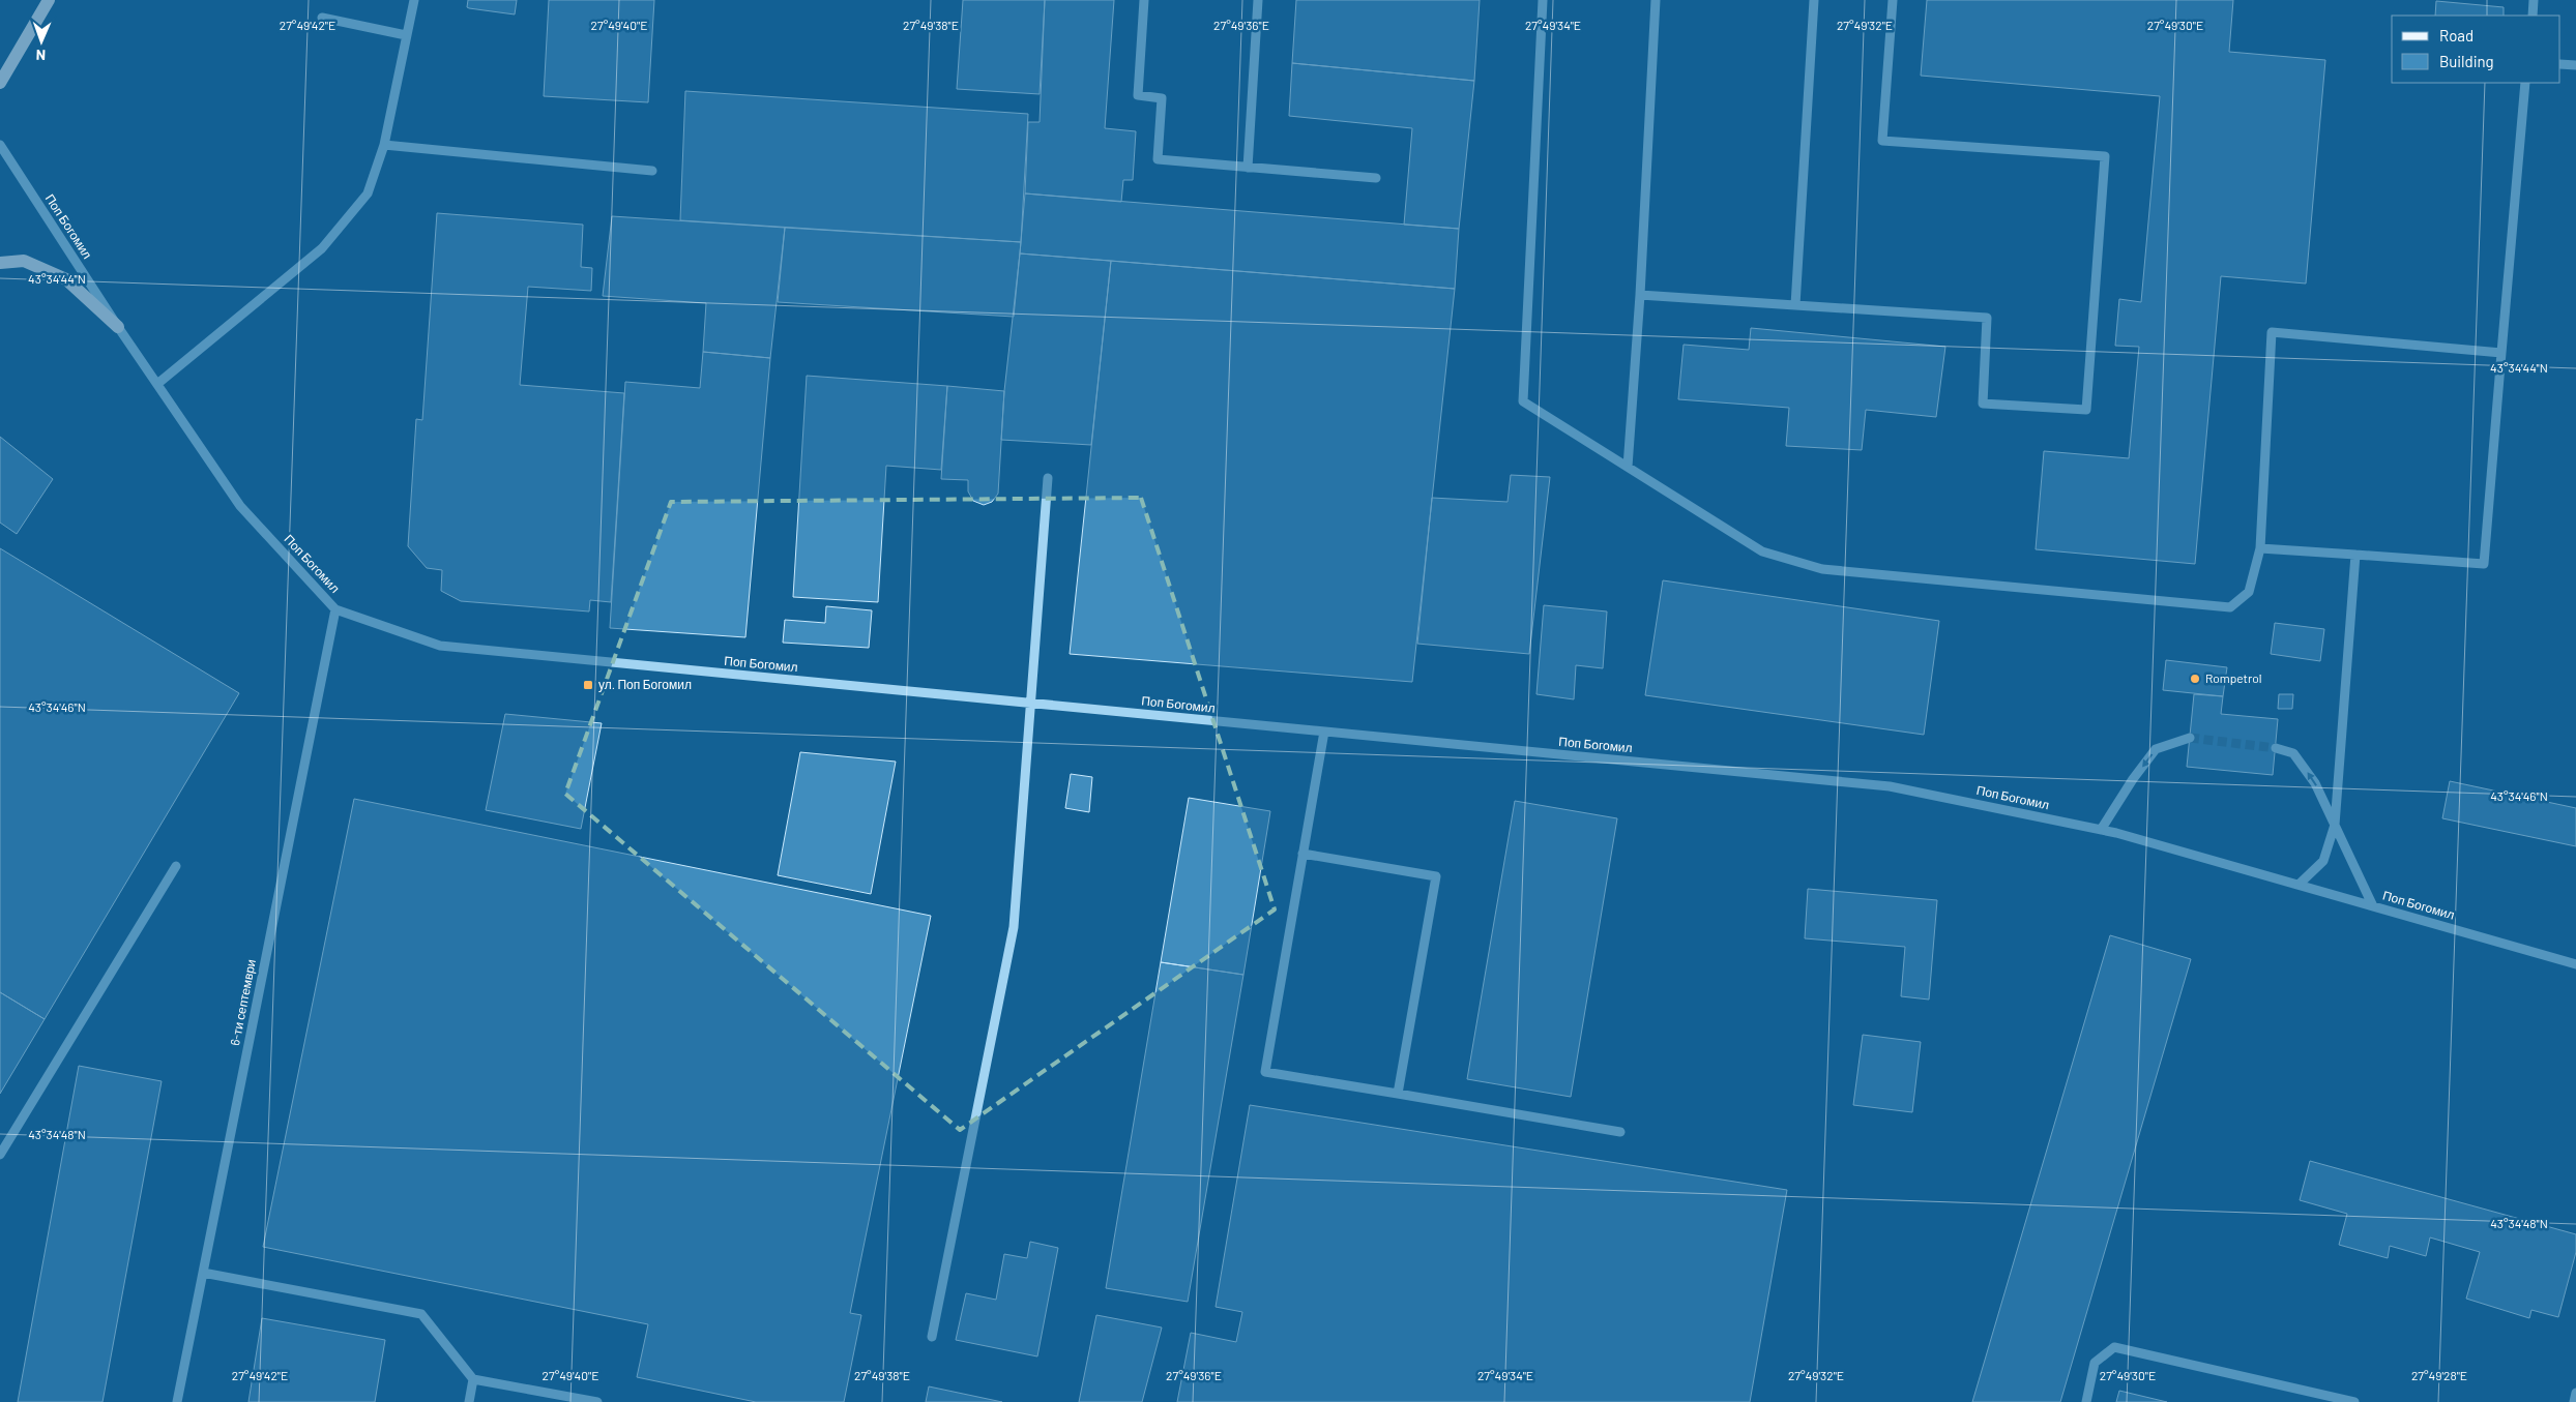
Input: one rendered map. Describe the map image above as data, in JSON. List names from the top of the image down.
{
  "streets": {
    "street": ["Поп Богомил", "6-ти септември"]
  },
  "crossings": [
    ["Поп Богомил", "6-ти септември"]
  ],
  "places": {
    "other": ["Rompetrol"],
    "transit": ["ул. Поп Богомил"]
  },
  "legend": ["Road", "Building"],
  "north": "bottom",
  "coordinates": [
    "27°49'42\"E",
    "27°49'40\"E",
    "27°49'38\"E",
    "27°49'36\"E",
    "27°49'34\"E",
    "27°49'32\"E",
    "27°49'30\"E",
    "43°34'44\"N",
    "43°34'46\"N",
    "43°34'48\"N",
    "27°49'28\"E"
  ]
}
